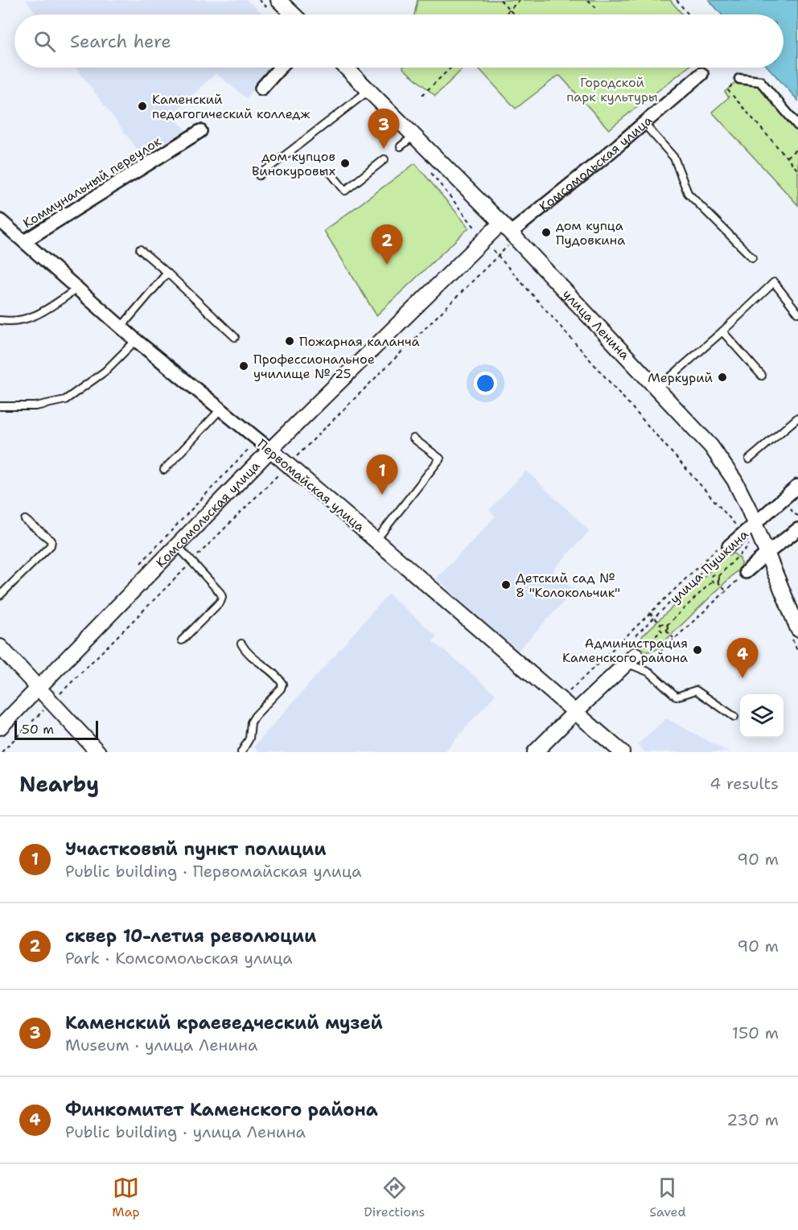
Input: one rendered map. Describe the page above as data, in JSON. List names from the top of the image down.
{
  "streets": {
    "street": [
      "Комсомольская улица",
      "Коммунальный переулок",
      "улица Ленина",
      "Первомайская улица",
      "улица Пушкина"
    ]
  },
  "crossings": [
    ["Комсомольская улица", "улица Ленина"],
    ["Комсомольская улица", "Первомайская улица"],
    ["Коммунальный переулок", "Первомайская улица"],
    ["улица Ленина", "улица Пушкина"]
  ],
  "parks": ["Городской парк культуры"],
  "places": [
    "Каменский педагогический колледж",
    "дом купцов Винокуровых",
    "дом купца Пудовкина",
    "Пожарная каланча",
    "Профессиональное училище № 25",
    "Меркурий",
    "Детский сад № 8 \"Колокольчик\"",
    "Администрация Каменского района"
  ],
  "scale_bar": "50 m",
  "page": {
    "search": "Search here",
    "pins": [
      "3",
      "2",
      "1",
      "4"
    ],
    "scale": "50 m",
    "heading": ["Nearby", "4 results"],
    "list": [
      {
        "mark": "1",
        "name": "Участковый пункт полиции",
        "note": "Public building · Первомайская улица",
        "value": "90 m"
      },
      {
        "mark": "2",
        "name": "сквер 10-летия революции",
        "note": "Park · Комсомольская улица",
        "value": "90 m"
      },
      {
        "mark": "3",
        "name": "Каменский краеведческий музей",
        "note": "Museum · улица Ленина",
        "value": "150 m"
      },
      {
        "mark": "4",
        "name": "Финкомитет Каменского района",
        "note": "Public building · улица Ленина",
        "value": "230 m"
      }
    ],
    "nav": ["Map", "Directions", "Saved"]
  }
}
